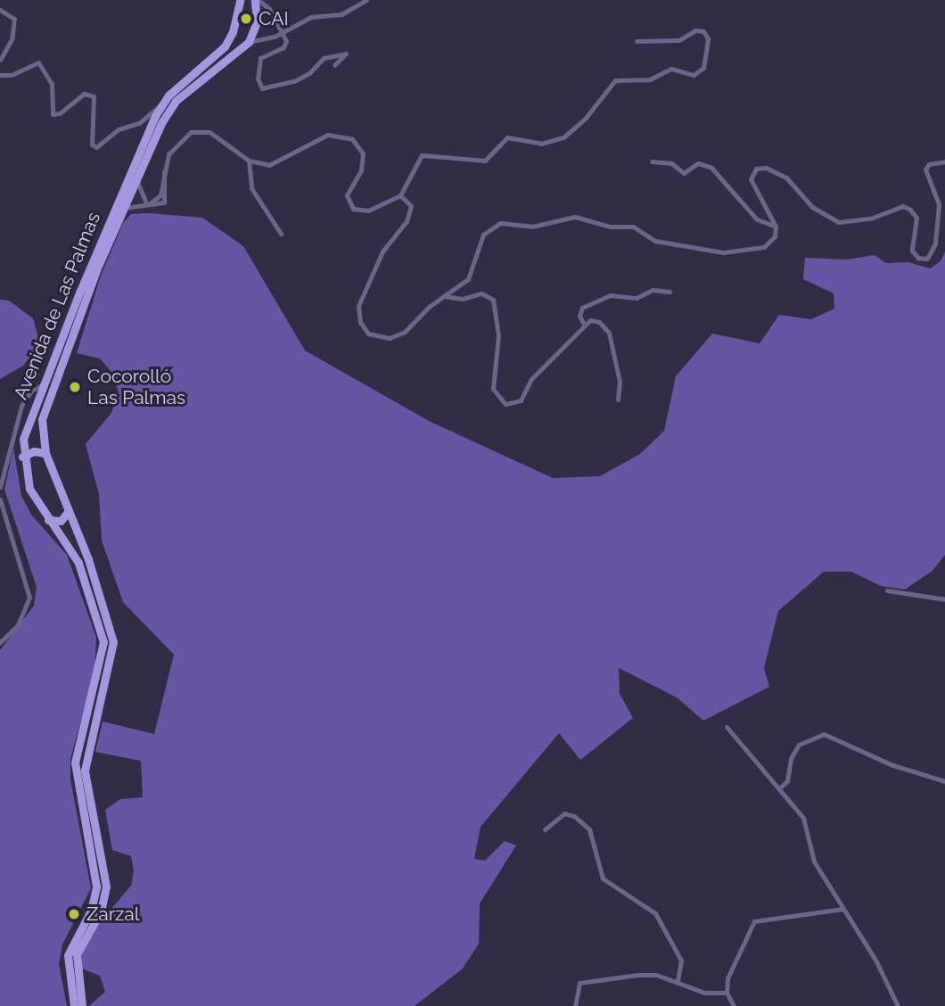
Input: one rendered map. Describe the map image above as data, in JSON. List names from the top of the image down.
{
  "streets": {
    "main road": ["Avenida de Las Palmas"]
  },
  "places": ["CAI", "Cocorolló Las Palmas", "Zarzal"]
}
